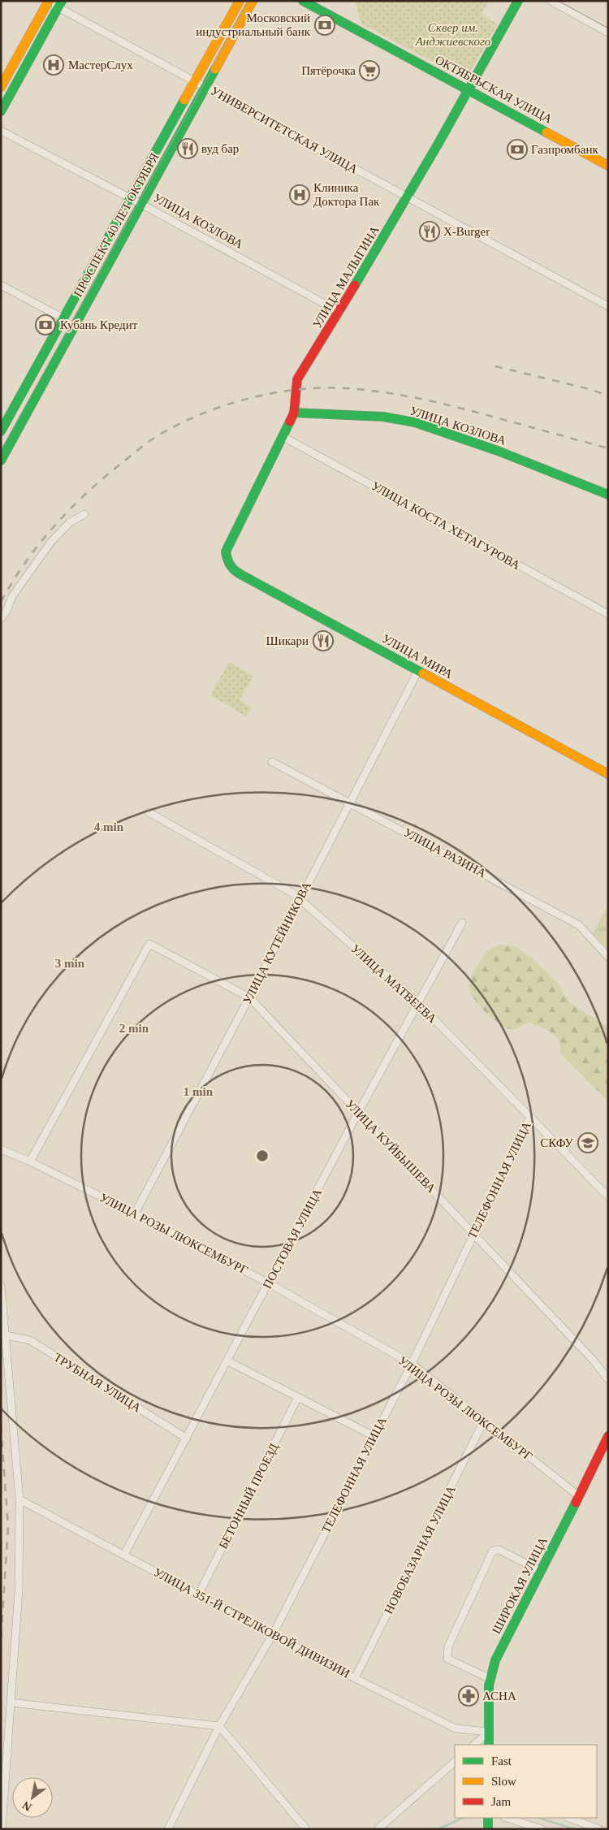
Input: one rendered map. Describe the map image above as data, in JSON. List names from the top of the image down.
{
  "streets": {
    "street": [
      "ОКТЯБРЬСКАЯ УЛИЦА",
      "УНИВЕРСИТЕТСКАЯ УЛИЦА",
      "УЛИЦА КОЗЛОВА",
      "ПРОСПЕКТ 40 ЛЕТ ОКТЯБРЯ",
      "УЛИЦА МАЛЫГИНА",
      "УЛИЦА КОСТА ХЕТАГУРОВА",
      "УЛИЦА МИРА",
      "УЛИЦА РАЗИНА",
      "УЛИЦА КУТЕЙНИКОВА",
      "УЛИЦА МАТВЕЕВА",
      "УЛИЦА КУЙБЫШЕВА",
      "ТЕЛЕФОННАЯ УЛИЦА",
      "УЛИЦА РОЗЫ ЛЮКСЕМБУРГ",
      "ПОСТОВАЯ УЛИЦА",
      "ТРУБНАЯ УЛИЦА",
      "БЕТОННЫЙ ПРОЕЗД",
      "НОВОБАЗАРНАЯ УЛИЦА",
      "ШИРОКАЯ УЛИЦА",
      "УЛИЦА 351-Й СТРЕЛКОВОЙ ДИВИЗИИ"
    ]
  },
  "crossings": [
    ["ОКТЯБРЬСКАЯ УЛИЦА", "УЛИЦА МАЛЫГИНА"],
    ["УНИВЕРСИТЕТСКАЯ УЛИЦА", "ПРОСПЕКТ 40 ЛЕТ ОКТЯБРЯ"],
    ["УНИВЕРСИТЕТСКАЯ УЛИЦА", "УЛИЦА МАЛЫГИНА"],
    ["УЛИЦА КОЗЛОВА", "ПРОСПЕКТ 40 ЛЕТ ОКТЯБРЯ"],
    ["УЛИЦА КОЗЛОВА", "УЛИЦА МАЛЫГИНА"],
    ["УЛИЦА МАЛЫГИНА", "УЛИЦА КОСТА ХЕТАГУРОВА"],
    ["УЛИЦА МАЛЫГИНА", "УЛИЦА МИРА"],
    ["УЛИЦА МИРА", "УЛИЦА КУТЕЙНИКОВА"],
    ["УЛИЦА РАЗИНА", "УЛИЦА КУТЕЙНИКОВА"],
    ["УЛИЦА КУТЕЙНИКОВА", "УЛИЦА МАТВЕЕВА"],
    ["УЛИЦА КУТЕЙНИКОВА", "УЛИЦА КУЙБЫШЕВА"],
    ["УЛИЦА КУТЕЙНИКОВА", "УЛИЦА РОЗЫ ЛЮКСЕМБУРГ"],
    ["УЛИЦА МАТВЕЕВА", "ТЕЛЕФОННАЯ УЛИЦА"],
    ["УЛИЦА МАТВЕЕВА", "ПОСТОВАЯ УЛИЦА"],
    ["УЛИЦА КУЙБЫШЕВА", "ТЕЛЕФОННАЯ УЛИЦА"],
    ["УЛИЦА КУЙБЫШЕВА", "УЛИЦА РОЗЫ ЛЮКСЕМБУРГ"],
    ["УЛИЦА КУЙБЫШЕВА", "ПОСТОВАЯ УЛИЦА"],
    ["ТЕЛЕФОННАЯ УЛИЦА", "УЛИЦА РОЗЫ ЛЮКСЕМБУРГ"],
    ["ТЕЛЕФОННАЯ УЛИЦА", "УЛИЦА 351-Й СТРЕЛКОВОЙ ДИВИЗИИ"],
    ["УЛИЦА РОЗЫ ЛЮКСЕМБУРГ", "ПОСТОВАЯ УЛИЦА"],
    ["УЛИЦА РОЗЫ ЛЮКСЕМБУРГ", "НОВОБАЗАРНАЯ УЛИЦА"],
    ["УЛИЦА РОЗЫ ЛЮКСЕМБУРГ", "ШИРОКАЯ УЛИЦА"],
    ["ПОСТОВАЯ УЛИЦА", "ТРУБНАЯ УЛИЦА"],
    ["ПОСТОВАЯ УЛИЦА", "УЛИЦА 351-Й СТРЕЛКОВОЙ ДИВИЗИИ"],
    ["БЕТОННЫЙ ПРОЕЗД", "УЛИЦА 351-Й СТРЕЛКОВОЙ ДИВИЗИИ"],
    ["НОВОБАЗАРНАЯ УЛИЦА", "УЛИЦА 351-Й СТРЕЛКОВОЙ ДИВИЗИИ"],
    ["ШИРОКАЯ УЛИЦА", "УЛИЦА 351-Й СТРЕЛКОВОЙ ДИВИЗИИ"]
  ],
  "parks": ["Сквер им. Анджиевского"],
  "places": {
    "bank": ["Московский индустриальный банк", "Газпромбанк", "Кубань Кредит"],
    "hospital": ["МастерСлух", "Клиника Доктора Пак"],
    "supermarket": ["Пятёрочка"],
    "restaurant": ["вуд бар", "X-Burger", "Шикари"],
    "school or university": ["СКФУ"],
    "pharmacy": ["АСНА"]
  },
  "legend": ["Fast", "Slow", "Jam"],
  "north": "bottom left",
  "rings": [
    "4 min",
    "3 min",
    "2 min",
    "1 min"
  ]
}
